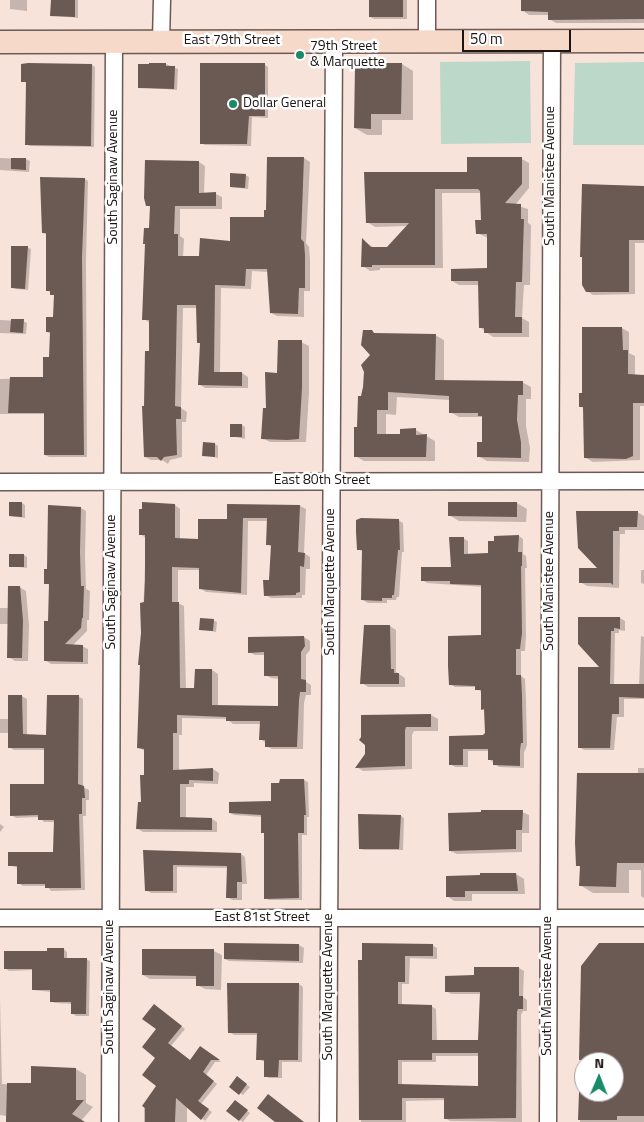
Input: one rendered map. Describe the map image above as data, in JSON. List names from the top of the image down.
{
  "streets": {
    "main road": ["East 79th Street"],
    "street": [
      "South Manistee Avenue",
      "South Saginaw Avenue",
      "East 80th Street",
      "South Marquette Avenue",
      "East 81st Street"
    ]
  },
  "crossings": [
    ["East 79th Street", "South Manistee Avenue"],
    ["East 79th Street", "South Saginaw Avenue"],
    ["East 79th Street", "South Marquette Avenue"],
    ["South Manistee Avenue", "East 80th Street"],
    ["South Manistee Avenue", "East 81st Street"],
    ["South Saginaw Avenue", "East 80th Street"],
    ["South Saginaw Avenue", "East 81st Street"],
    ["East 80th Street", "South Marquette Avenue"],
    ["South Marquette Avenue", "East 81st Street"]
  ],
  "places": ["79th Street & Marquette", "Dollar General"],
  "scale_bar": "50 m",
  "north": "top"
}
